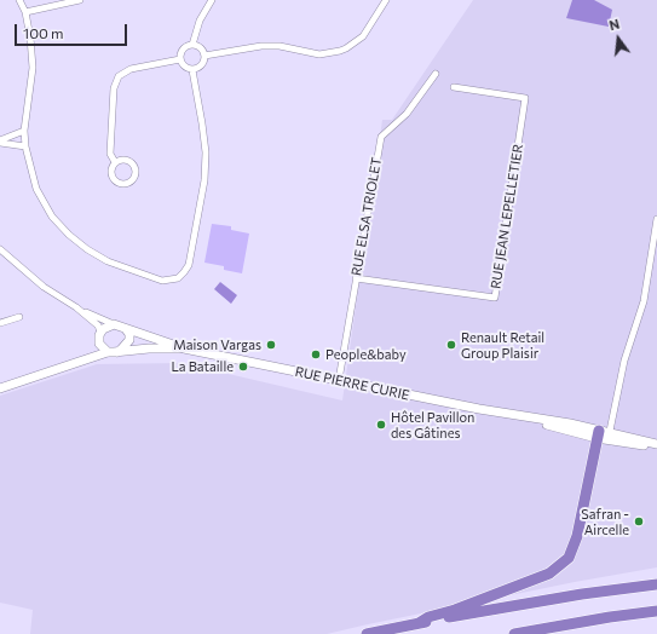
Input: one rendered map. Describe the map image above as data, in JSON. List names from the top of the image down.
{
  "streets": {
    "street": ["RUE ELSA TRIOLET", "RUE JEAN LEPELLETIER", "RUE PIERRE CURIE"]
  },
  "crossings": [
    ["RUE ELSA TRIOLET", "RUE JEAN LEPELLETIER"],
    ["RUE ELSA TRIOLET", "RUE PIERRE CURIE"]
  ],
  "places": [
    "Maison Vargas",
    "Renault Retail Group Plaisir",
    "People&baby",
    "La Bataille",
    "Hôtel Pavillon des Gâtines",
    "Safran - Aircelle"
  ],
  "scale_bar": "100 m",
  "north": "top"
}
